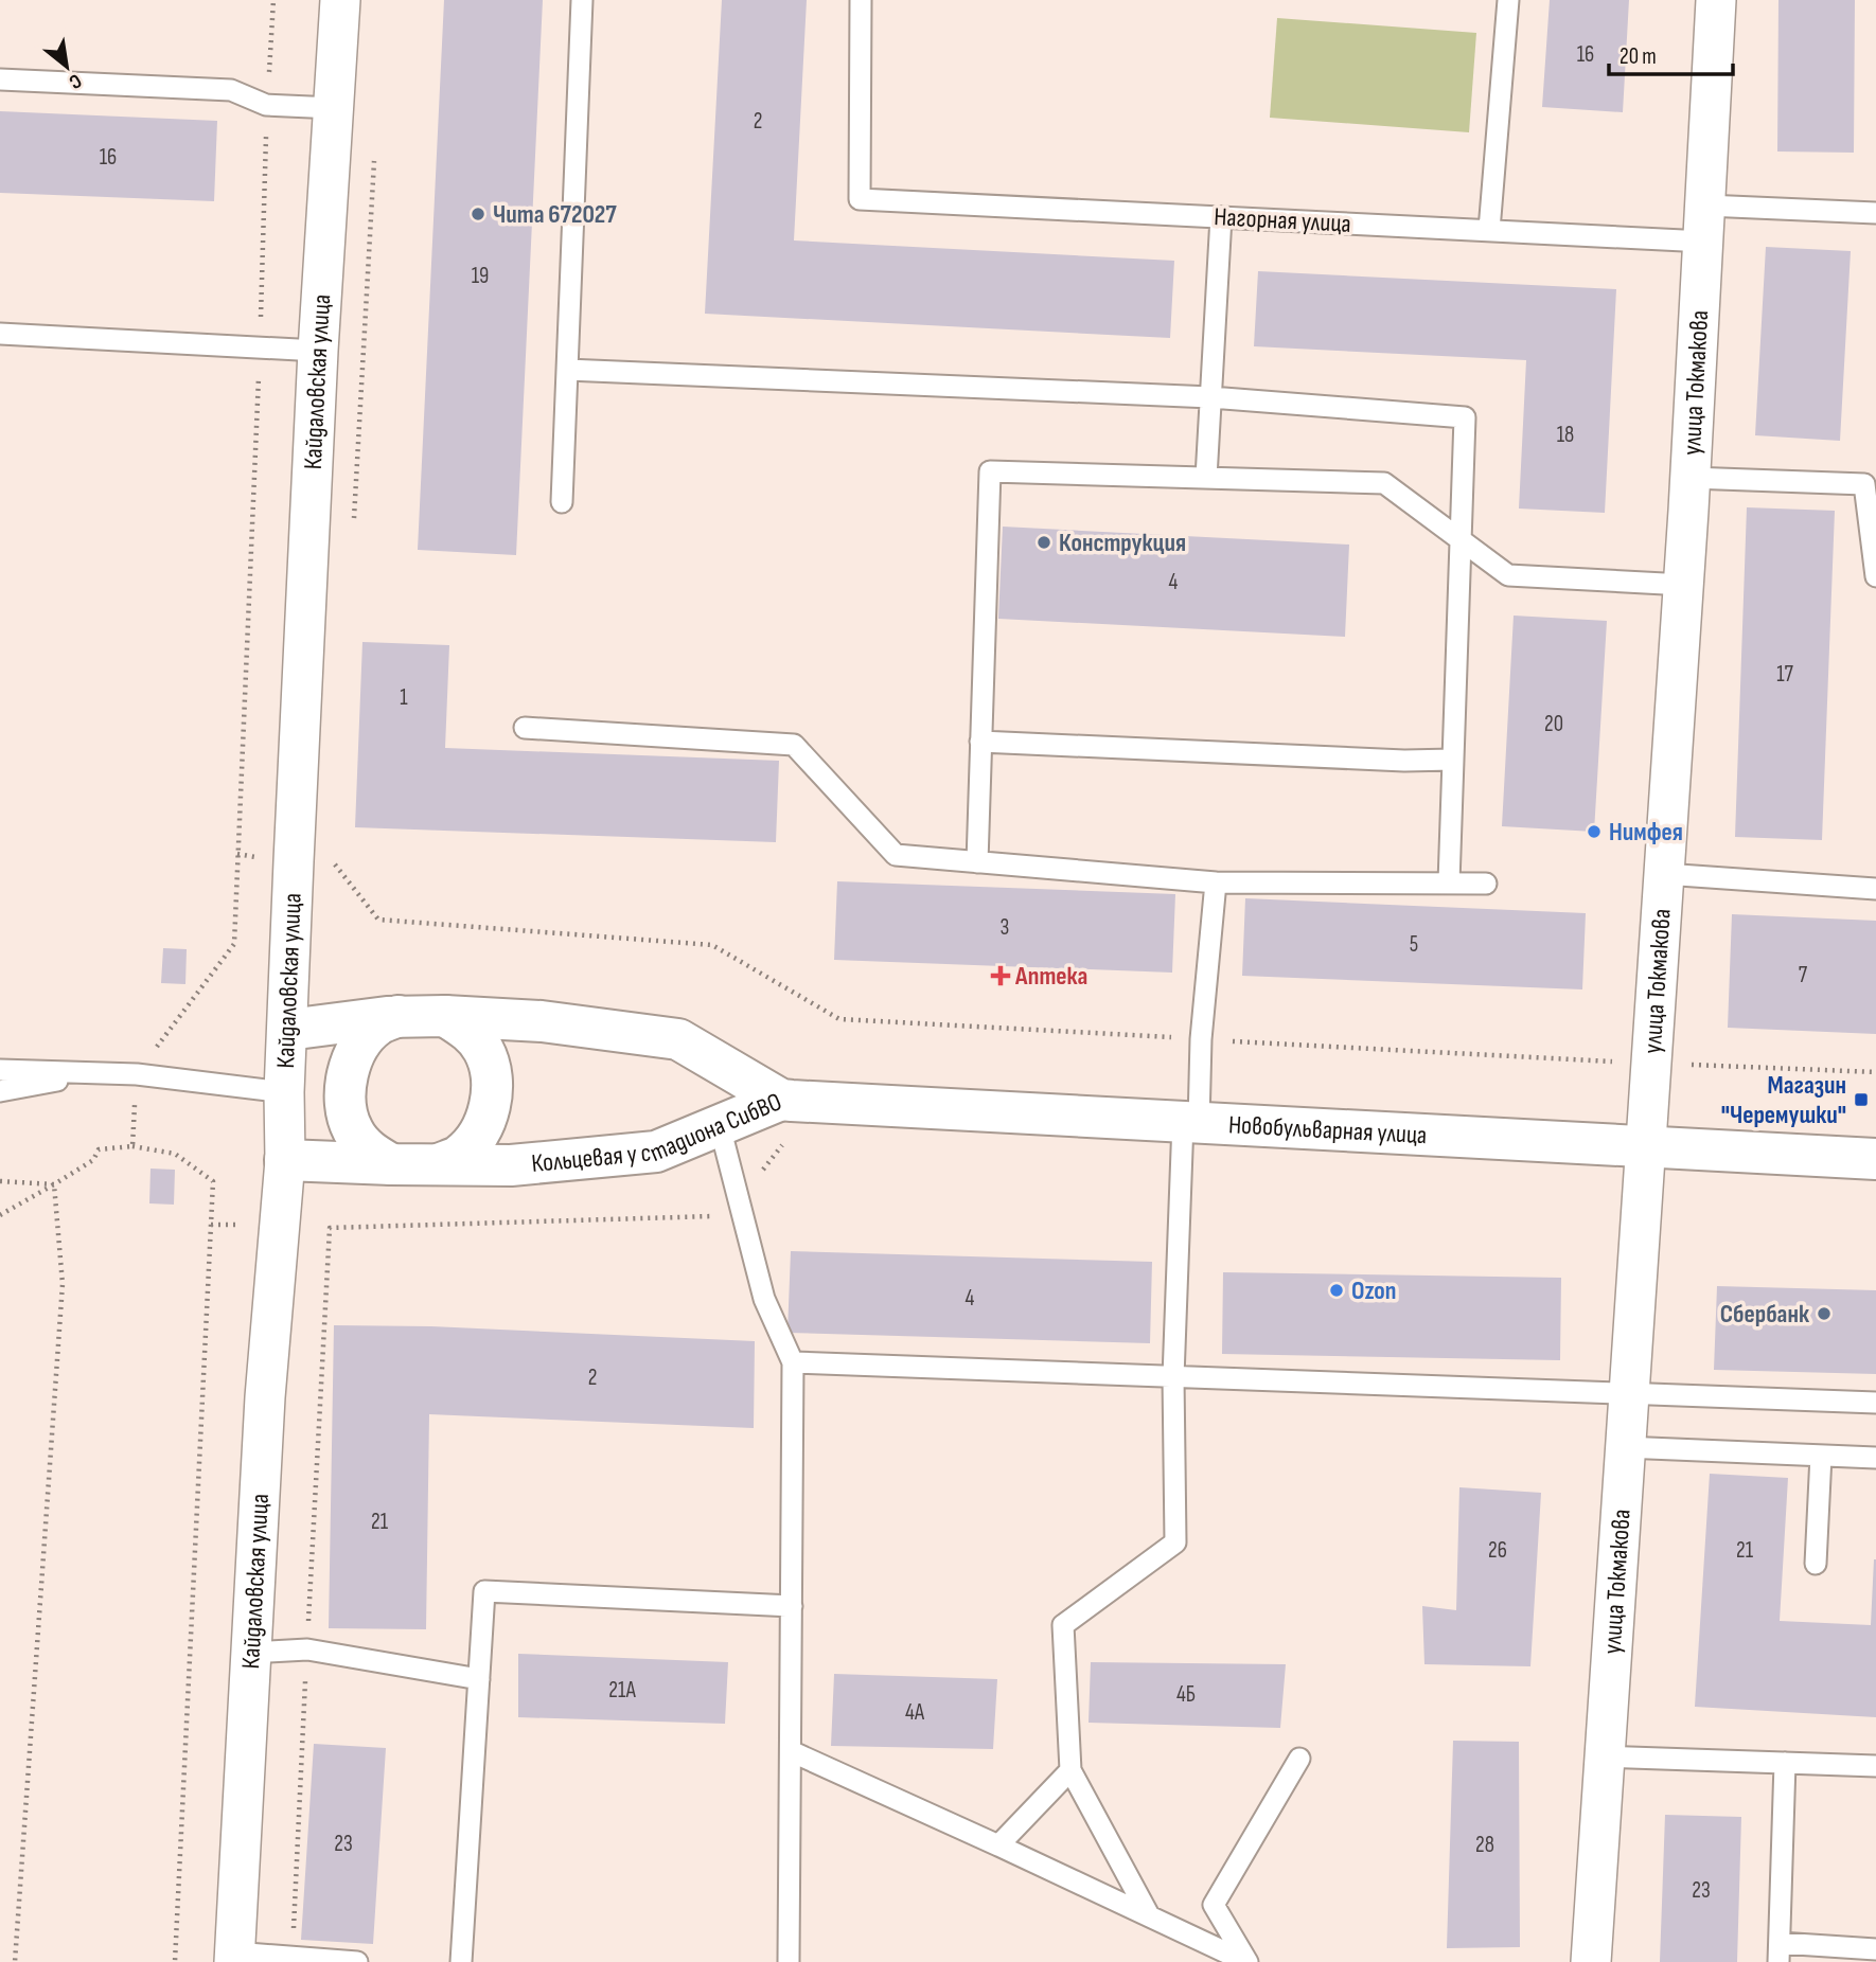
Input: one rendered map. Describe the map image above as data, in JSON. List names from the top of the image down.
{
  "streets": {
    "street": [
      "Кайдаловская улица",
      "улица Токмакова",
      "Кольцевая у стадиона СибВО",
      "Новобульварная улица"
    ],
    "lane": ["Нагорная улица"]
  },
  "crossings": [
    ["Нагорная улица", "улица Токмакова"],
    ["Кайдаловская улица", "Кольцевая у стадиона СибВО"],
    ["улица Токмакова", "Новобульварная улица"],
    ["Кольцевая у стадиона СибВО", "Новобульварная улица"]
  ],
  "places": {
    "other": [
      "Чита 672027",
      "Конструкция",
      "Нимфея",
      "Ozon",
      "Сбербанк"
    ],
    "health": ["Аптека"],
    "transit": ["Магазин \"Черемушки\""]
  },
  "house_numbers": [
    "16",
    "2",
    "16",
    "19",
    "18",
    "4",
    "17",
    "1",
    "20",
    "3",
    "5",
    "7",
    "4",
    "2",
    "21",
    "26",
    "21",
    "21А",
    "4Б",
    "4А",
    "23",
    "28",
    "23"
  ],
  "scale_bar": "20 m",
  "north": "bottom right"
}
